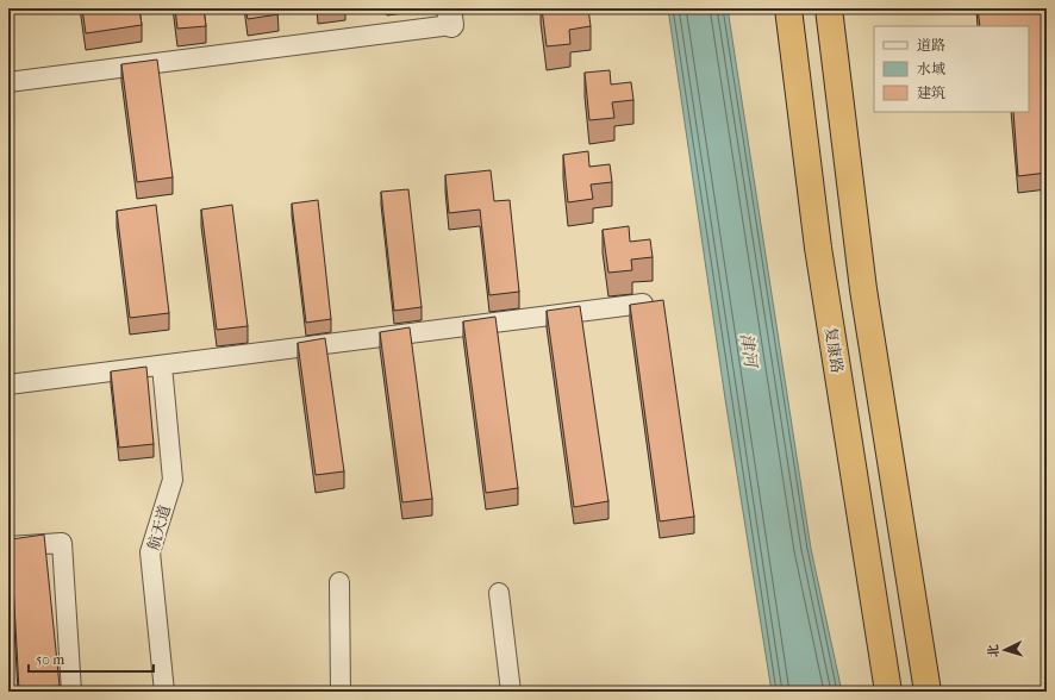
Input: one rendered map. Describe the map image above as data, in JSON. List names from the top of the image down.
{
  "streets": {
    "highway": ["复康路"],
    "street": ["航天道"]
  },
  "water": ["津河"],
  "legend": ["道路", "水域", "建筑"],
  "scale_bar": "50 m",
  "north": "left"
}
